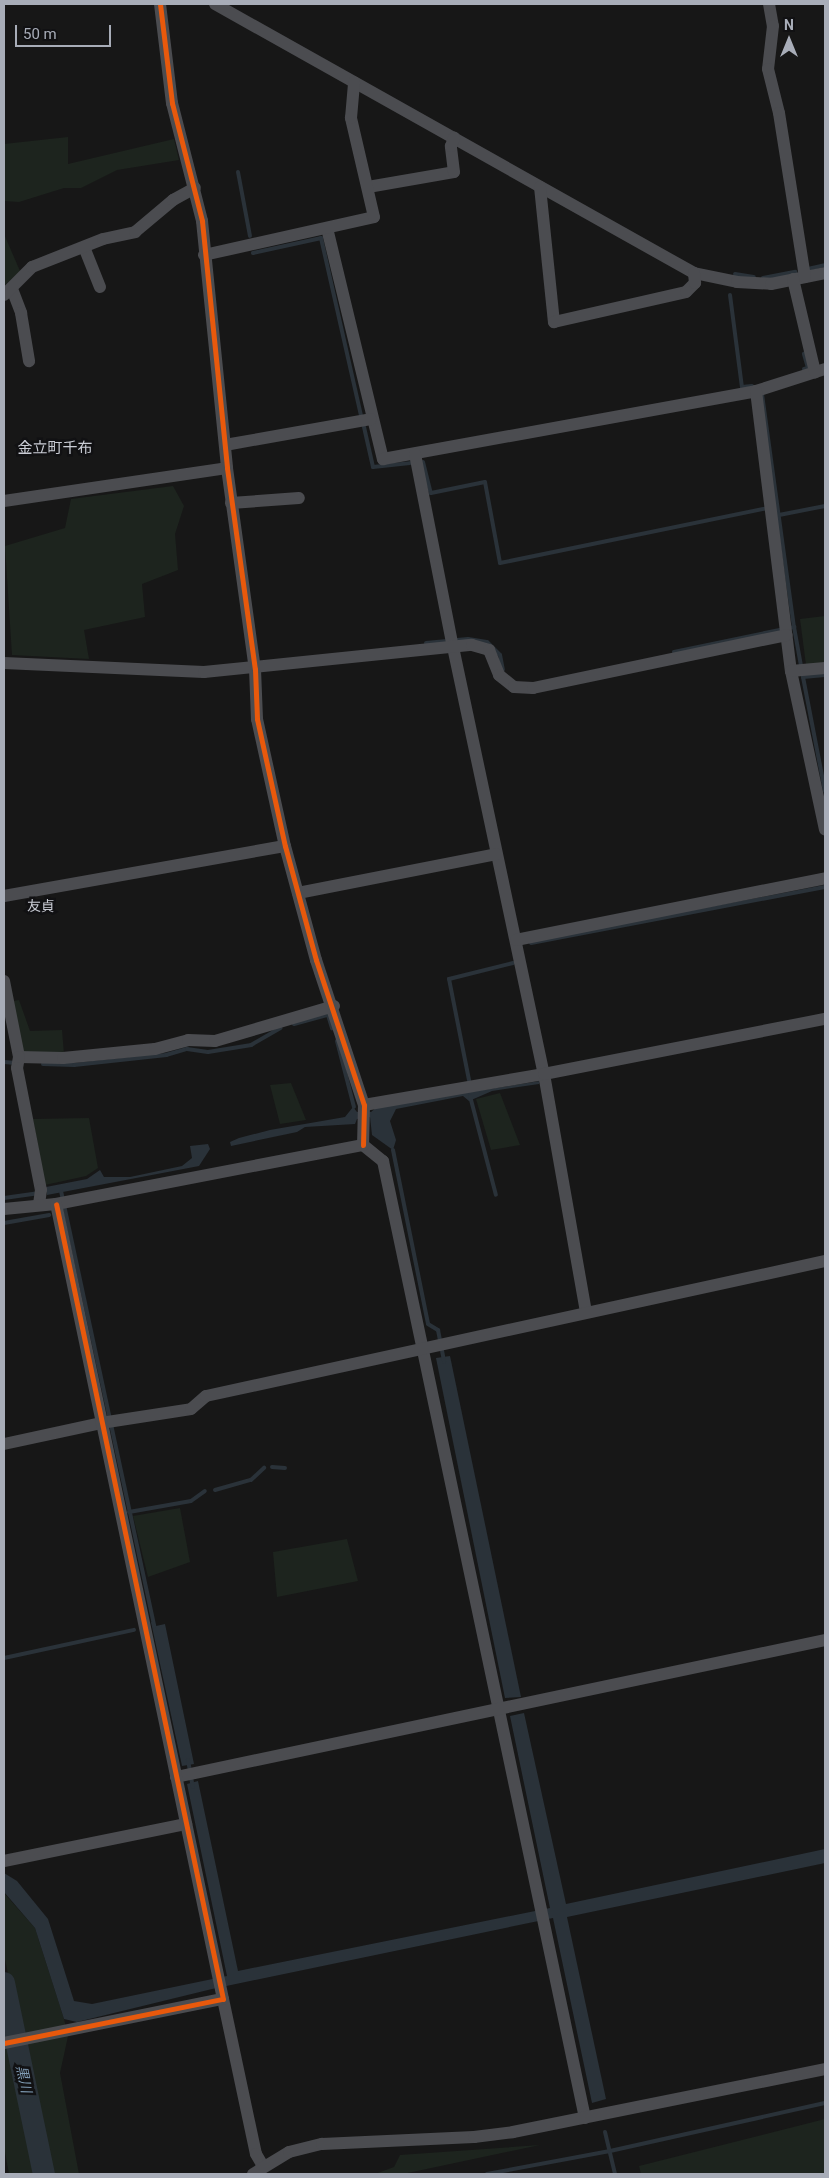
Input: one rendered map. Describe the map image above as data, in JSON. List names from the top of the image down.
{
  "districts": ["金立町千布", "友貞"],
  "water": ["黒川"],
  "scale_bar": "50 m",
  "north": "top"
}
